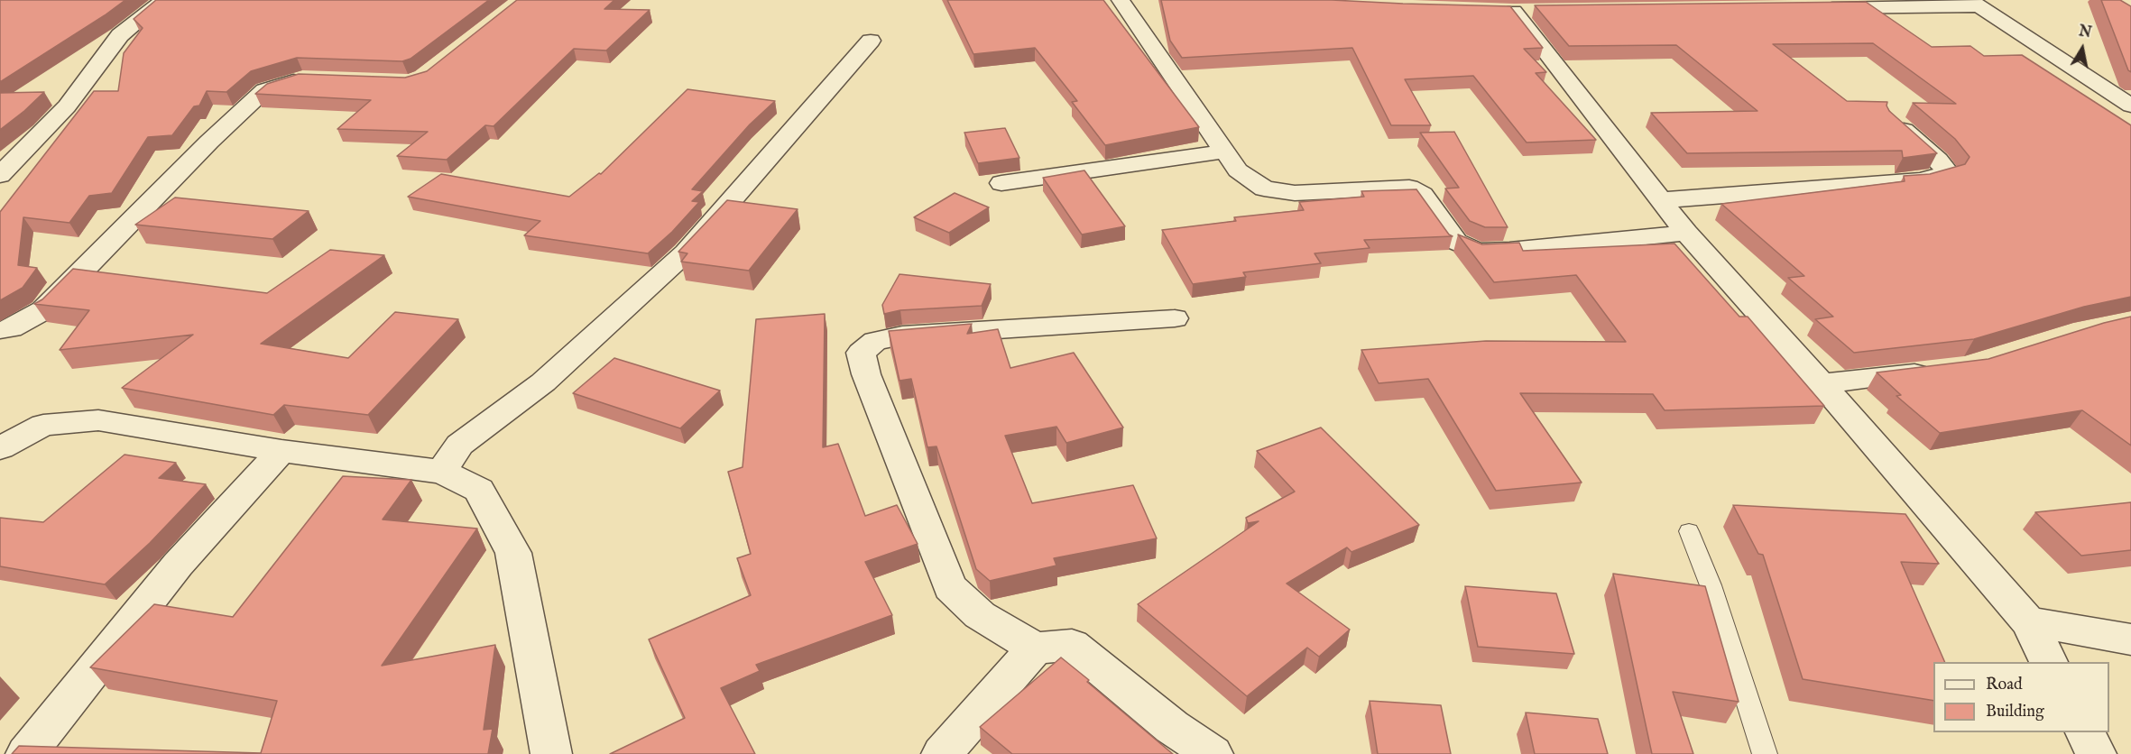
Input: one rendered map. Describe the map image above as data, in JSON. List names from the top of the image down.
{
  "legend": ["Road", "Building"],
  "north": "top"
}
